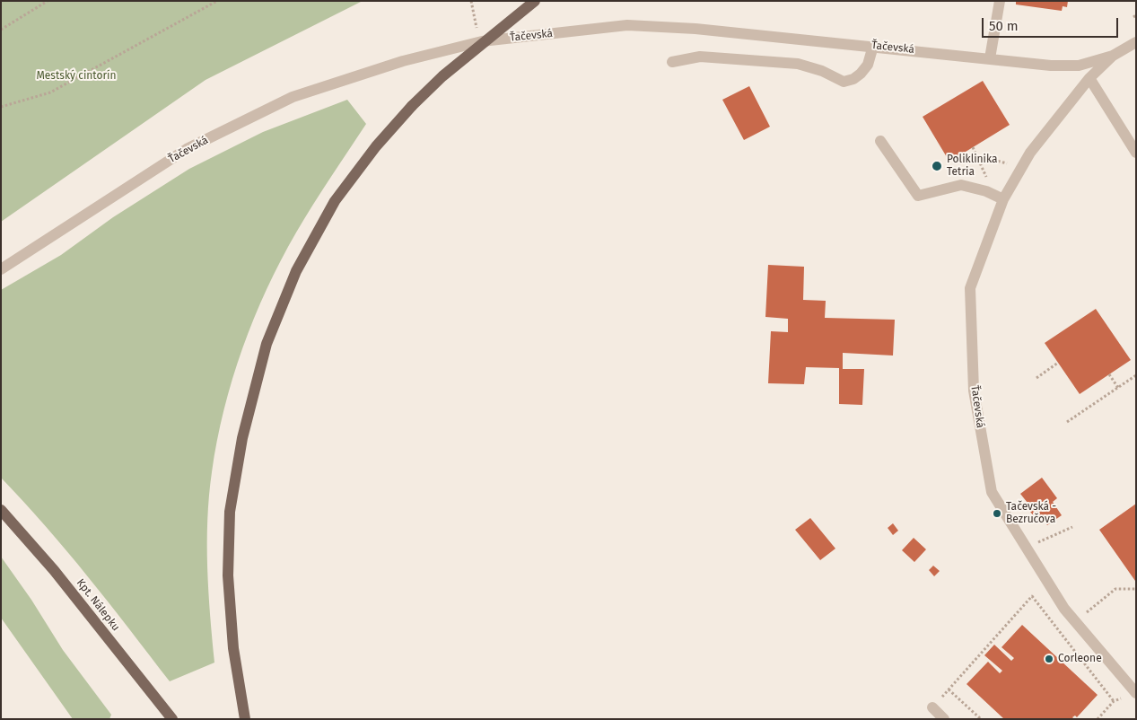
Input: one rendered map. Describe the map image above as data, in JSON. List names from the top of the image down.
{
  "streets": {
    "main road": ["Kpt. Nálepku"],
    "street": ["Ťačevská"]
  },
  "parks": ["Mestský cintorín"],
  "places": ["Poliklinika Tetria", "Tačevská - Bezručova", "Corleone"],
  "scale_bar": "50 m"
}
